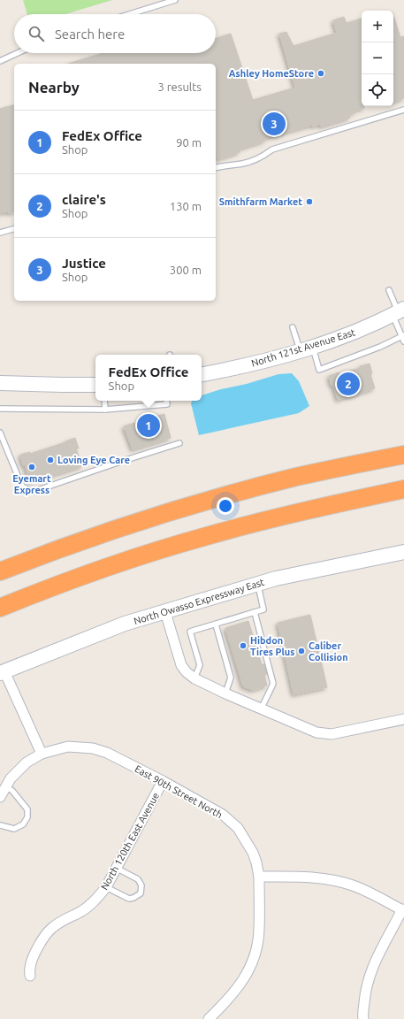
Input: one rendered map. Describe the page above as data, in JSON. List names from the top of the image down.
{
  "streets": {
    "street": [
      "North 121st Avenue East",
      "North Owasso Expressway East",
      "East 90th Street North",
      "North 120th East Avenue"
    ]
  },
  "crossings": [
    ["East 90th Street North", "North 120th East Avenue"]
  ],
  "places": [
    "Ashley HomeStore",
    "Smithfarm Market",
    "Loving Eye Care",
    "Eyemart Express",
    "Hibdon Tires Plus",
    "Caliber Collision"
  ],
  "page": {
    "map_buttons": ["+", "−"],
    "search": "Search here",
    "heading": ["Nearby", "3 results"],
    "list": [
      {
        "mark": "1",
        "name": "FedEx Office",
        "note": "Shop",
        "value": "90 m"
      },
      {
        "mark": "2",
        "name": "claire's",
        "note": "Shop",
        "value": "130 m"
      },
      {
        "mark": "3",
        "name": "Justice",
        "note": "Shop",
        "value": "300 m"
      }
    ],
    "pins": ["3", "2", "1"],
    "popup": ["FedEx Office", "Shop"]
  }
}
